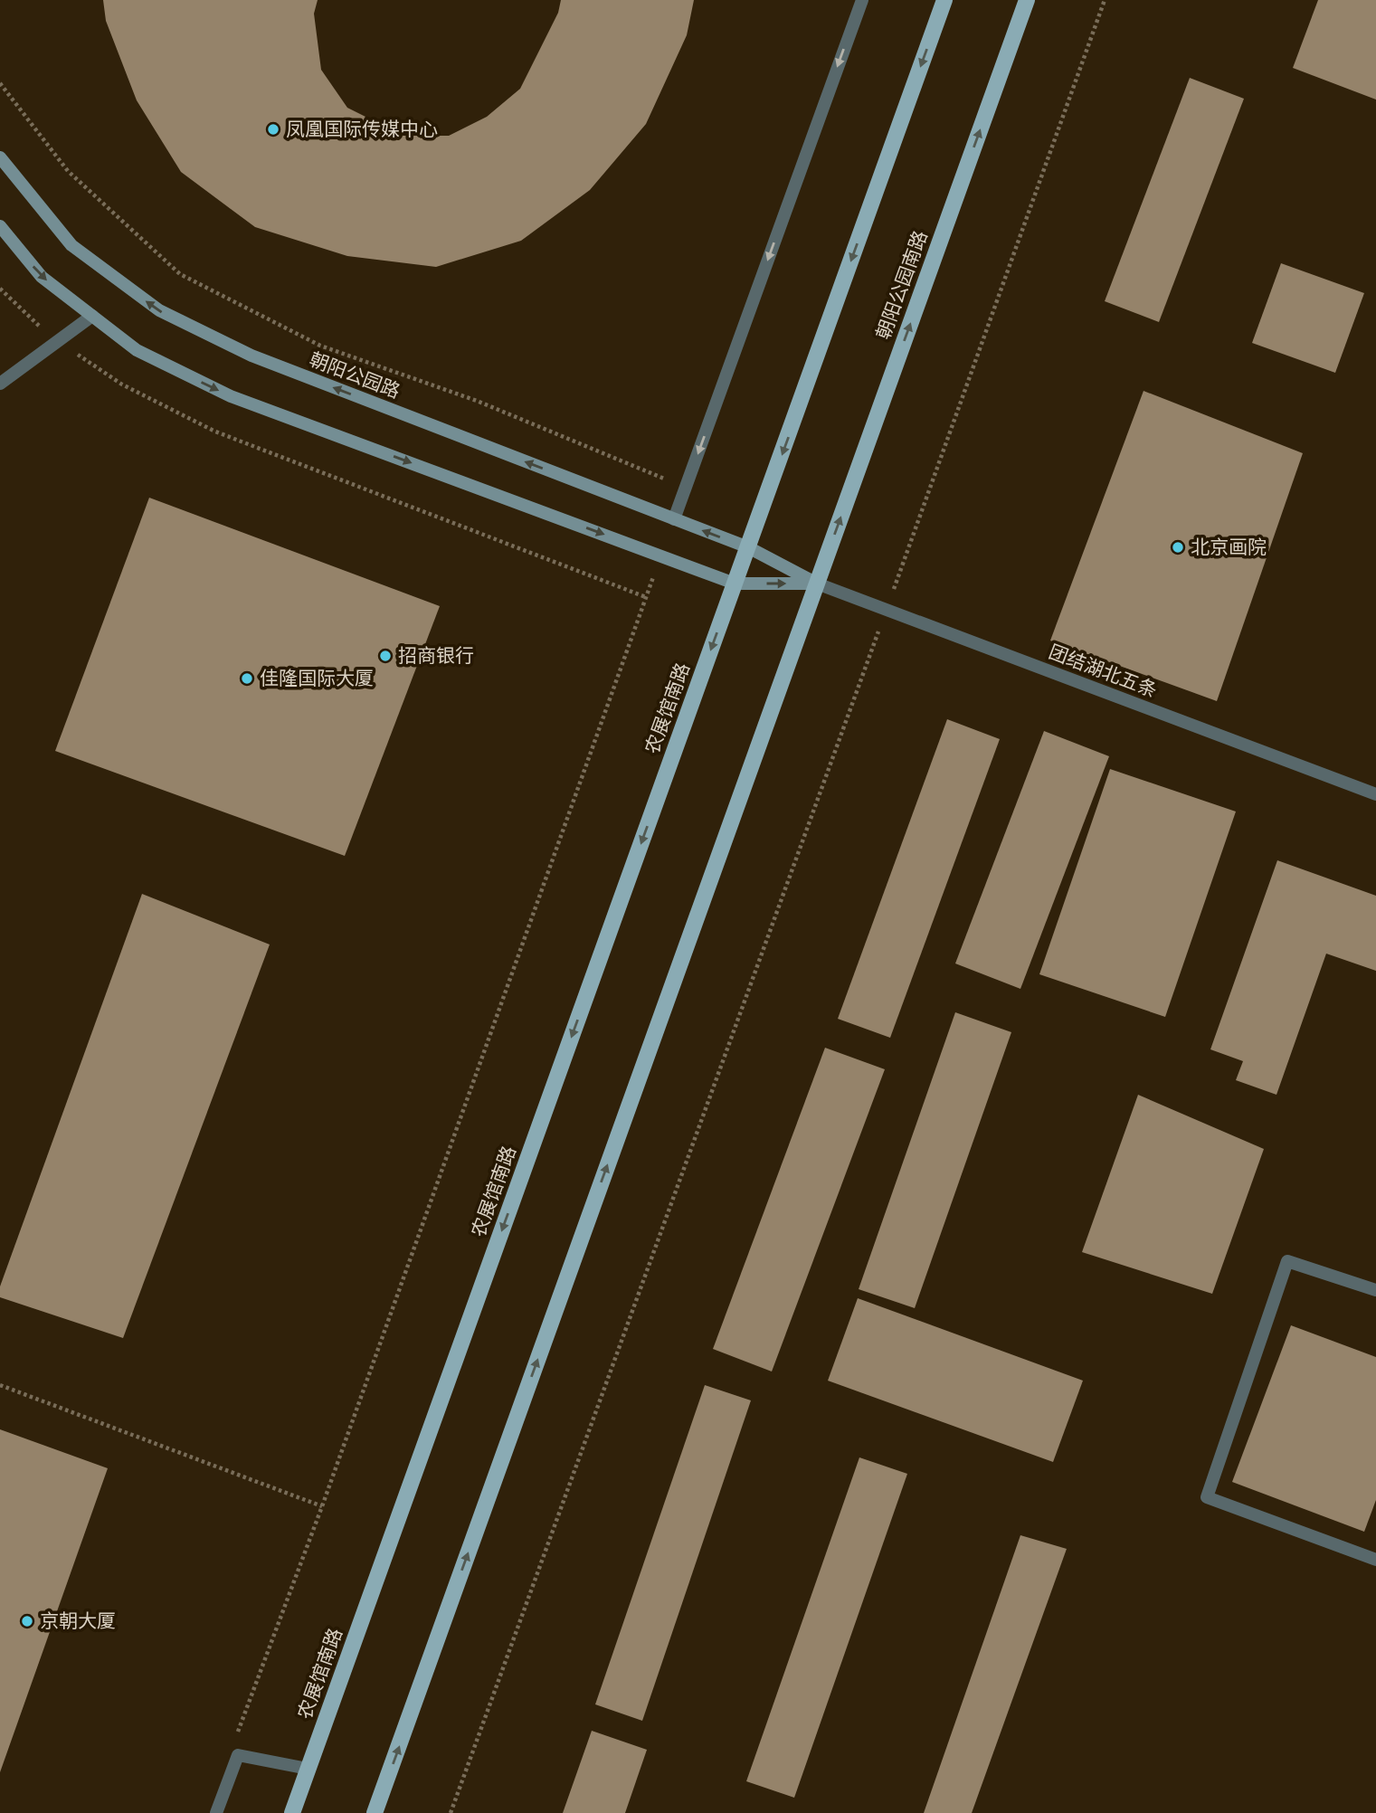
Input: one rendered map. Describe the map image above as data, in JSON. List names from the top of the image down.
{
  "streets": {
    "main road": ["朝阳公园南路", "朝阳公园路", "农展馆南路"],
    "street": ["团结湖北五条"]
  },
  "crossings": [
    ["朝阳公园南路", "朝阳公园路"],
    ["朝阳公园南路", "团结湖北五条"],
    ["朝阳公园路", "团结湖北五条"],
    ["朝阳公园路", "农展馆南路"]
  ],
  "places": [
    "凤凰国际传媒中心",
    "北京画院",
    "招商银行",
    "佳隆国际大厦",
    "京朝大厦"
  ]
}
